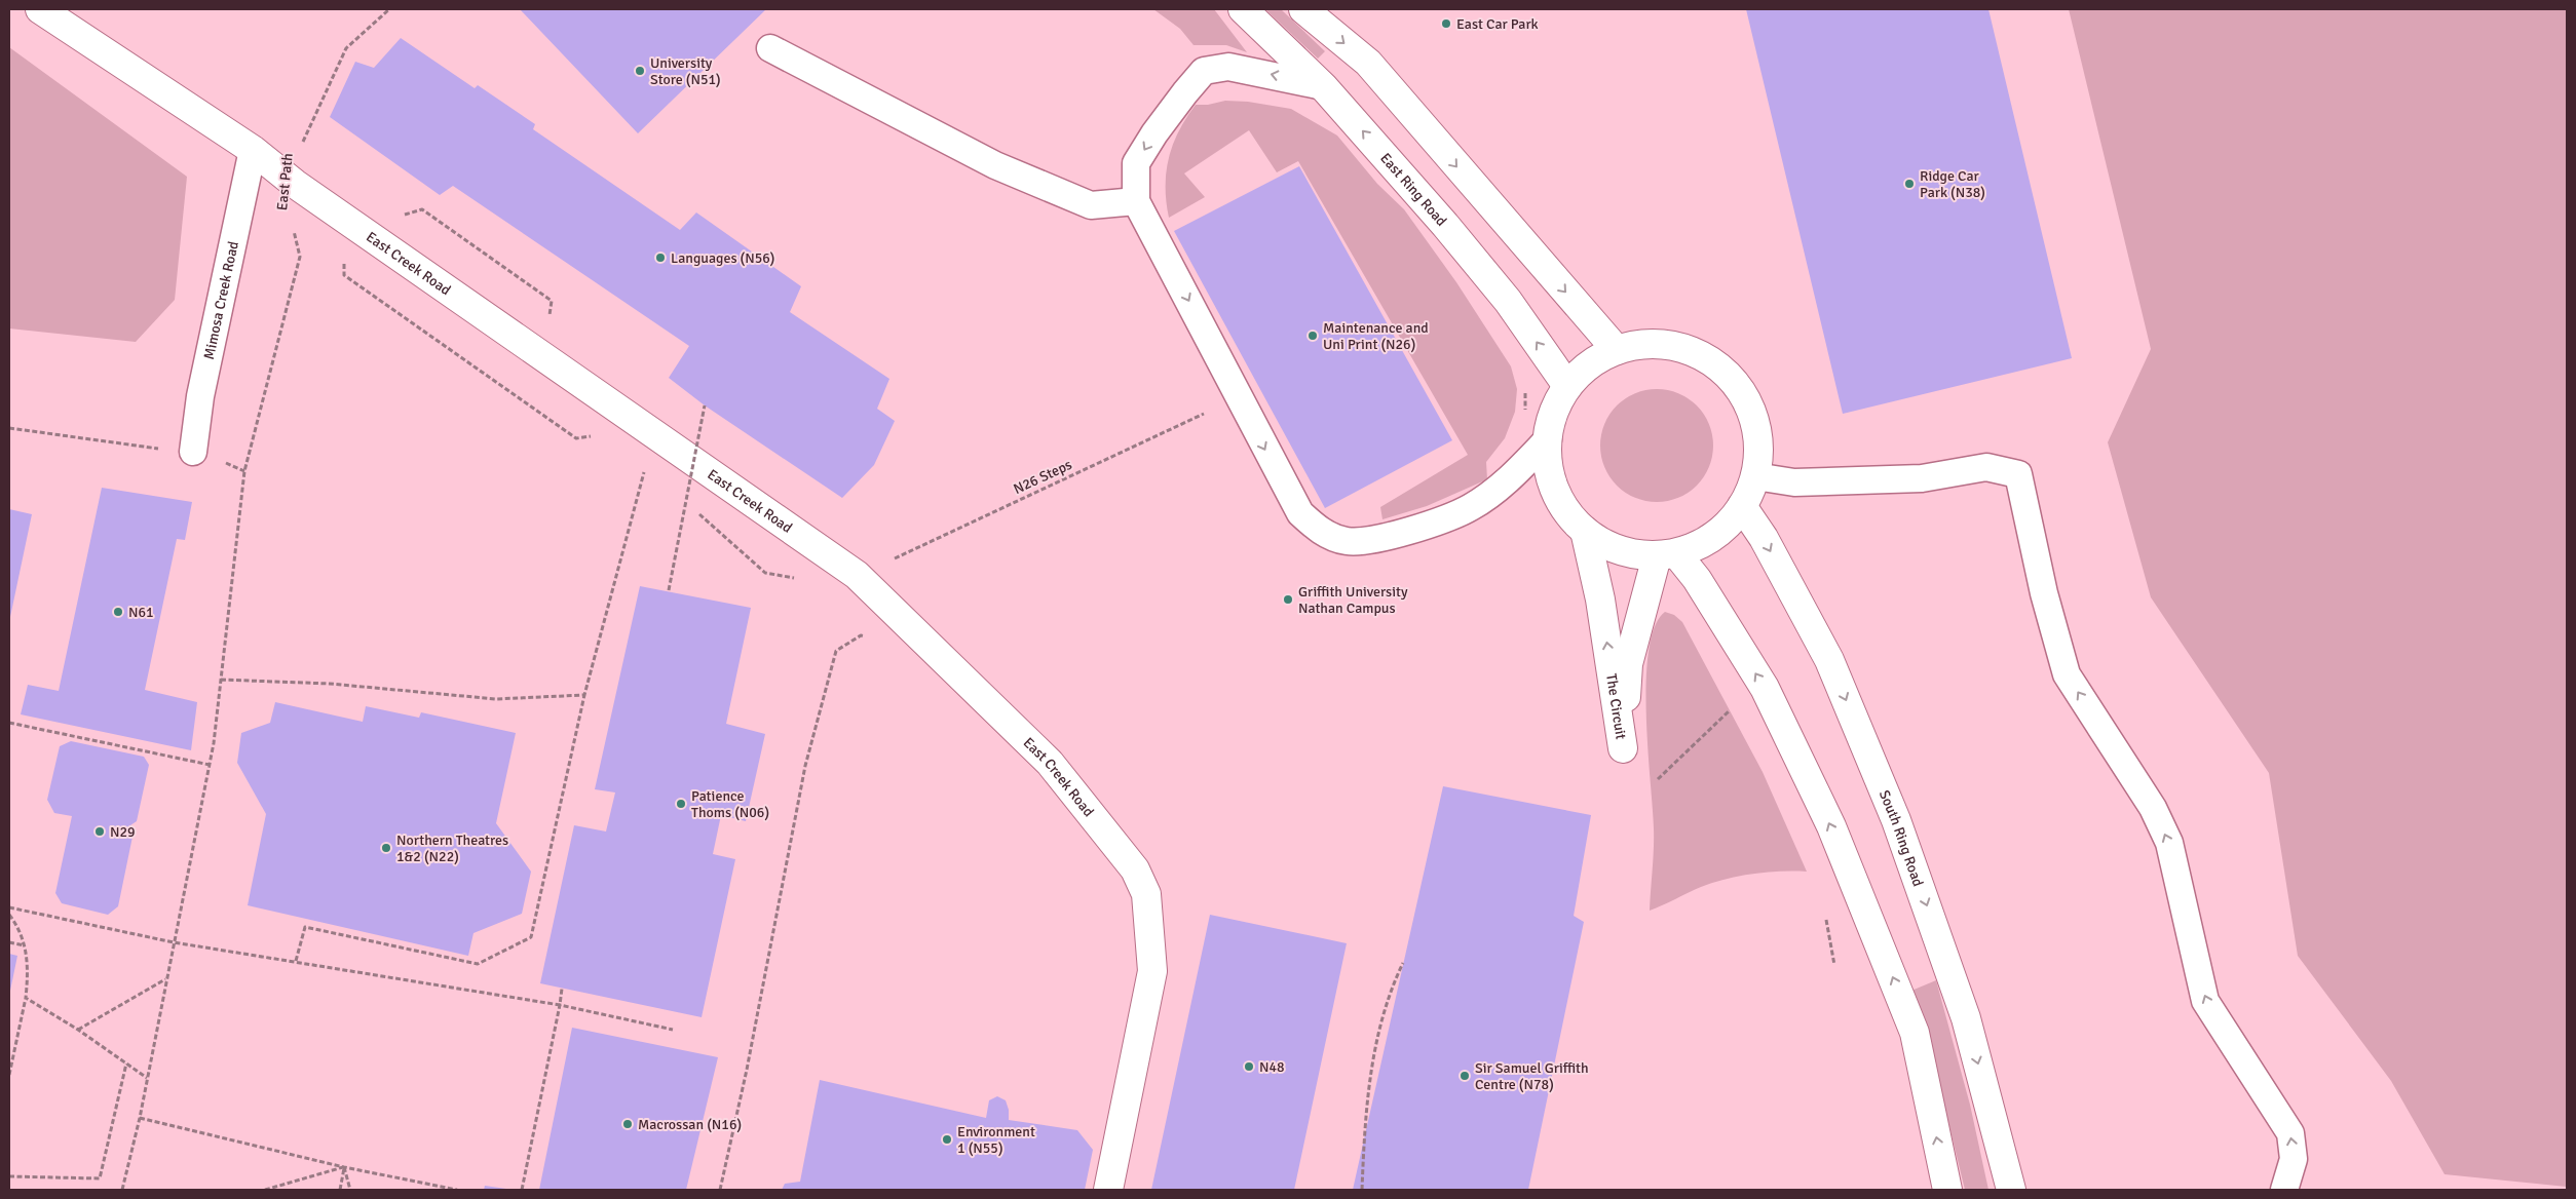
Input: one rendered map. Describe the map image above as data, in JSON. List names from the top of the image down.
{
  "streets": {
    "street": [
      "East Ring Road",
      "East Creek Road",
      "The Circuit",
      "South Ring Road"
    ],
    "lane": ["Mimosa Creek Road"],
    "path": ["East Path", "N26 Steps"]
  },
  "crossings": [
    ["East Path", "East Creek Road"],
    ["East Creek Road", "Mimosa Creek Road"]
  ],
  "places": [
    "East Car Park",
    "University Store (N51)",
    "Ridge Car Park (N38)",
    "Languages (N56)",
    "Maintenance and Uni Print (N26)",
    "Griffith University Nathan Campus",
    "N61",
    "Patience Thoms (N06)",
    "N29",
    "Northern Theatres 1&2 (N22)",
    "N48",
    "Sir Samuel Griffith Centre (N78)",
    "Macrossan (N16)",
    "Environment 1 (N55)"
  ]
}
